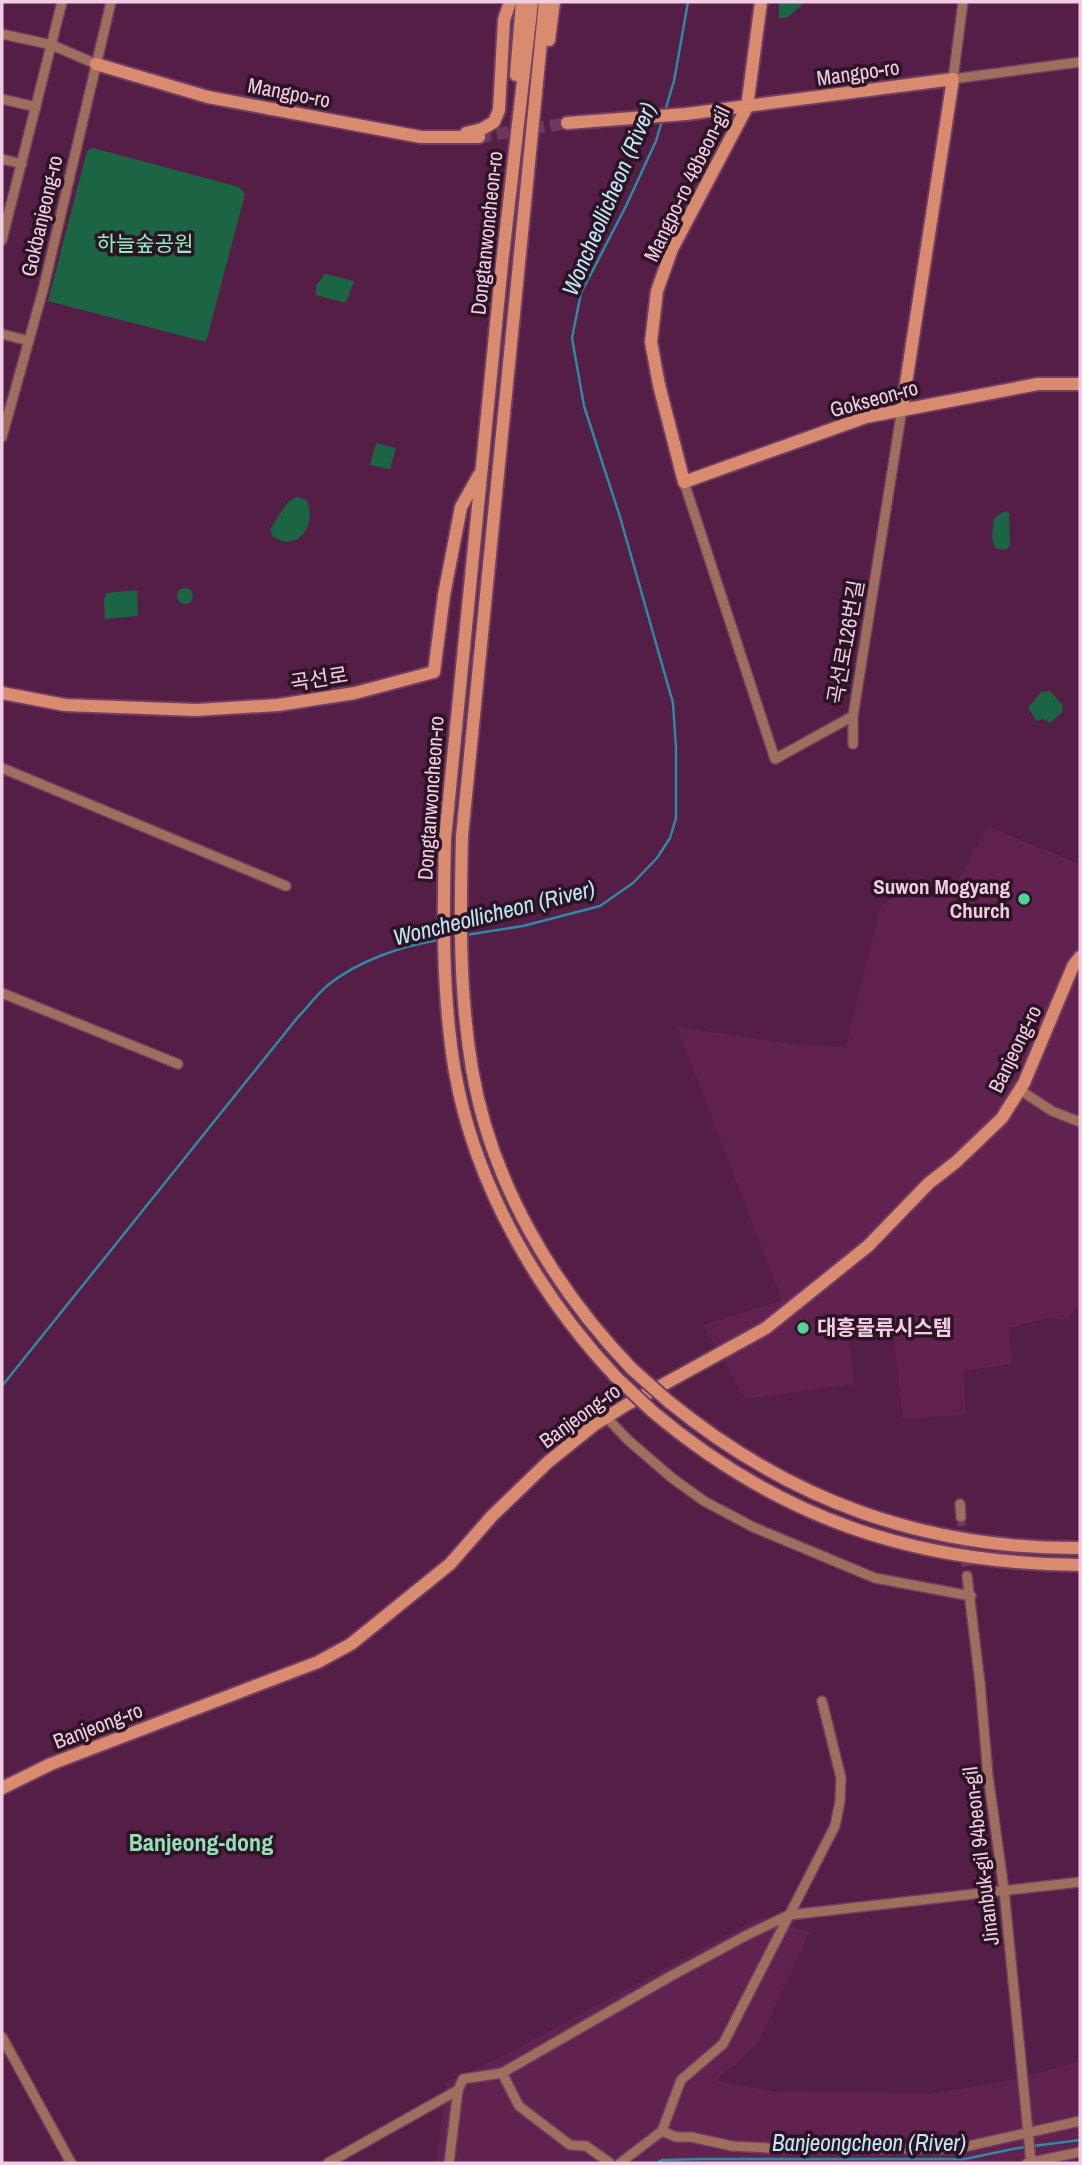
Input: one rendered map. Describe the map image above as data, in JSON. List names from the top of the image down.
{
  "streets": {
    "main road": [
      "Mangpo-ro",
      "Mangpo-ro 48beon-gil",
      "Dongtanwoncheon-ro",
      "Gokseon-ro",
      "곡선로",
      "Banjeong-ro"
    ],
    "street": ["Gokbanjeong-ro", "곡선로126번길", "Jinanbuk-gil 94beon-gil"]
  },
  "crossings": [
    ["Mangpo-ro", "Mangpo-ro 48beon-gil"],
    ["Mangpo-ro", "Gokbanjeong-ro"],
    ["Mangpo-ro 48beon-gil", "Gokseon-ro"],
    ["Mangpo-ro 48beon-gil", "곡선로126번길"],
    ["Dongtanwoncheon-ro", "곡선로"],
    ["Gokseon-ro", "곡선로126번길"]
  ],
  "districts": ["Banjeong-dong"],
  "water": ["Woncheollicheon (River)", "Banjeongcheon (River)"],
  "parks": ["하늘숲공원"],
  "places": ["Suwon Mogyang Church", "대흥물류시스템"]
}
